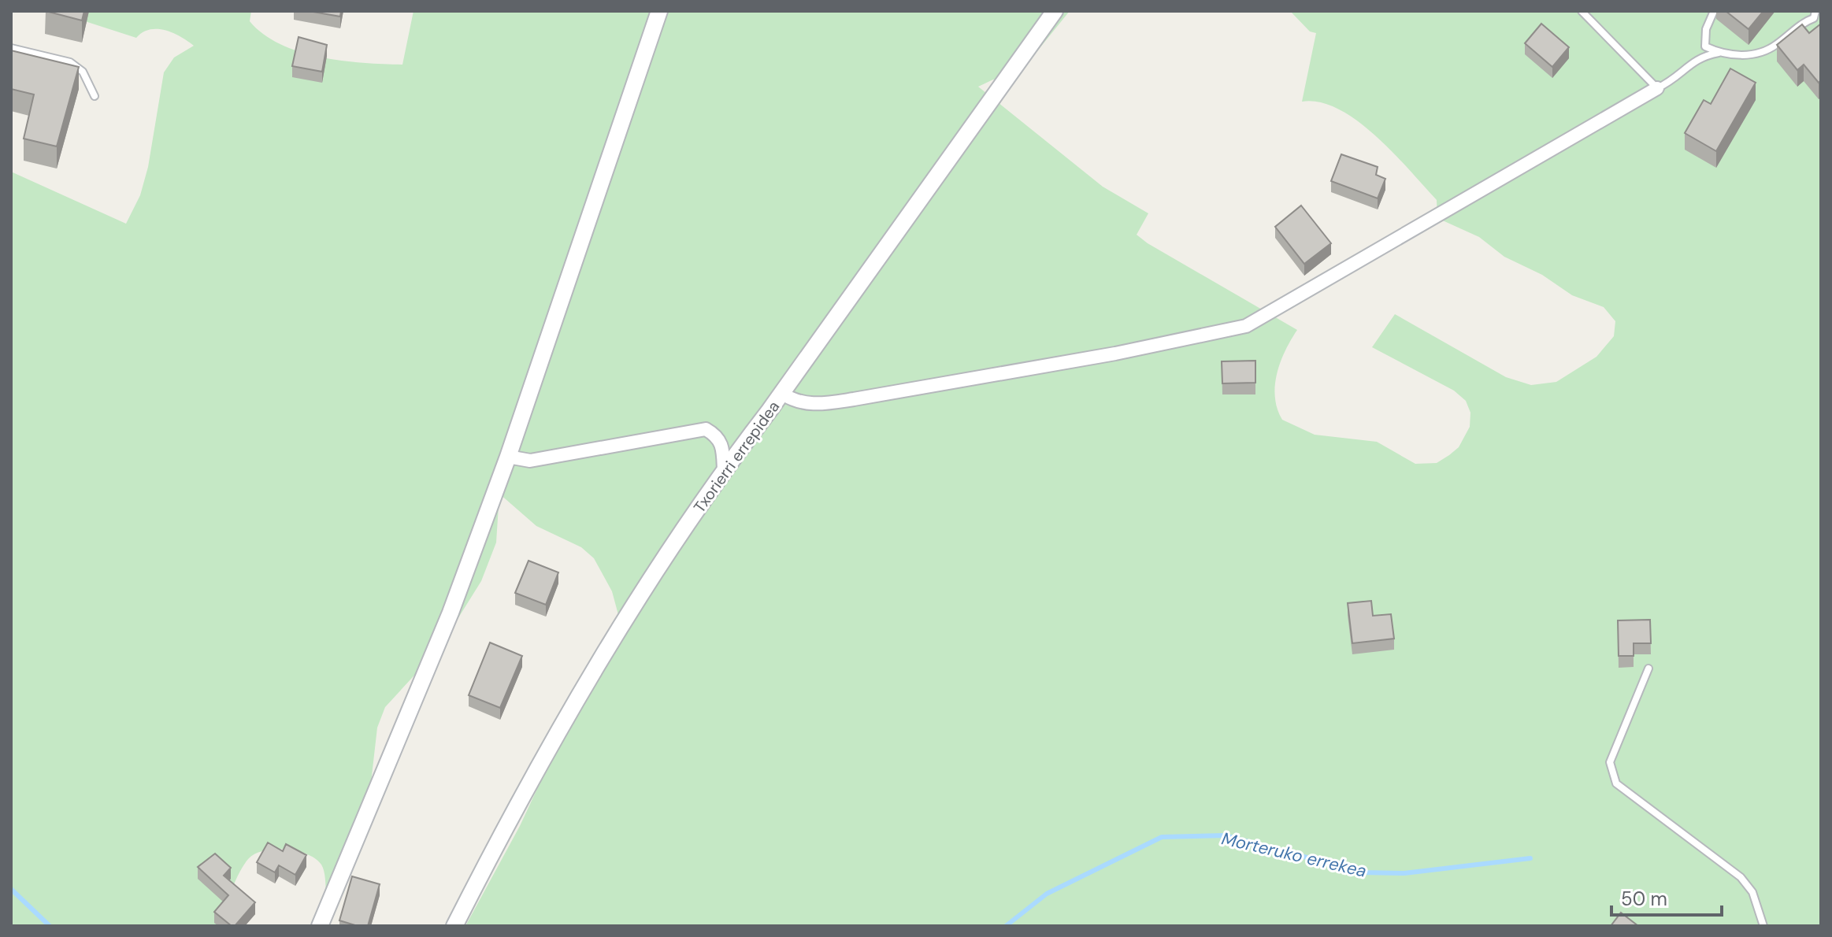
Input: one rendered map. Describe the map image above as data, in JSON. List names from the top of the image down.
{
  "streets": {
    "street": ["Txorierri errepidea"]
  },
  "water": ["Morteruko errekea"],
  "scale_bar": "50 m"
}
